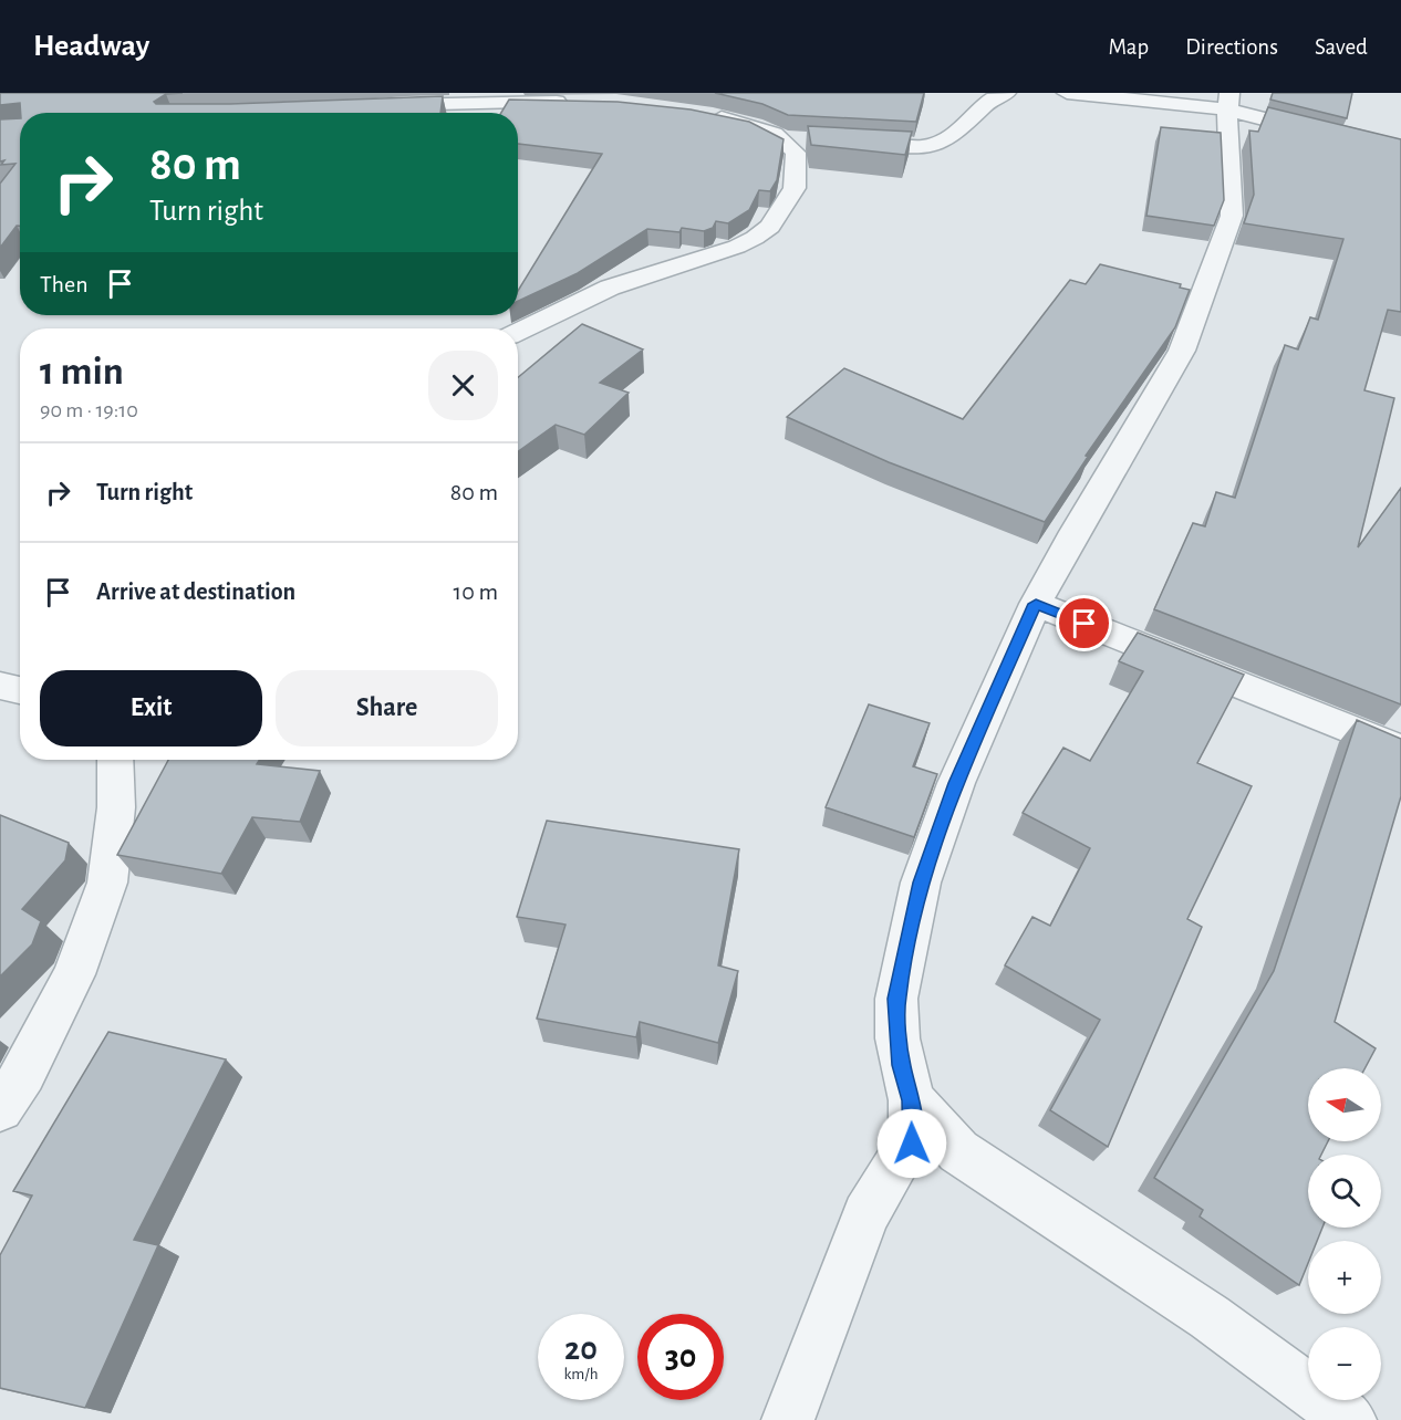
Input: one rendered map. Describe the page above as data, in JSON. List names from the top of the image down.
{
  "north": "left",
  "page": {
    "header": "Headway",
    "nav": ["Map", "Directions", "Saved"],
    "turn": ["80 m", "Turn right"],
    "then": "Then",
    "heading": ["1 min", "90 m · 19:10"],
    "list": [
      {
        "name": "Turn right",
        "value": "80 m"
      },
      {
        "name": "Arrive at destination",
        "value": "10 m"
      }
    ],
    "buttons": ["Exit", "Share"],
    "map_buttons": ["+", "−"],
    "speed": "20 km/h",
    "limit": "30"
  }
}
